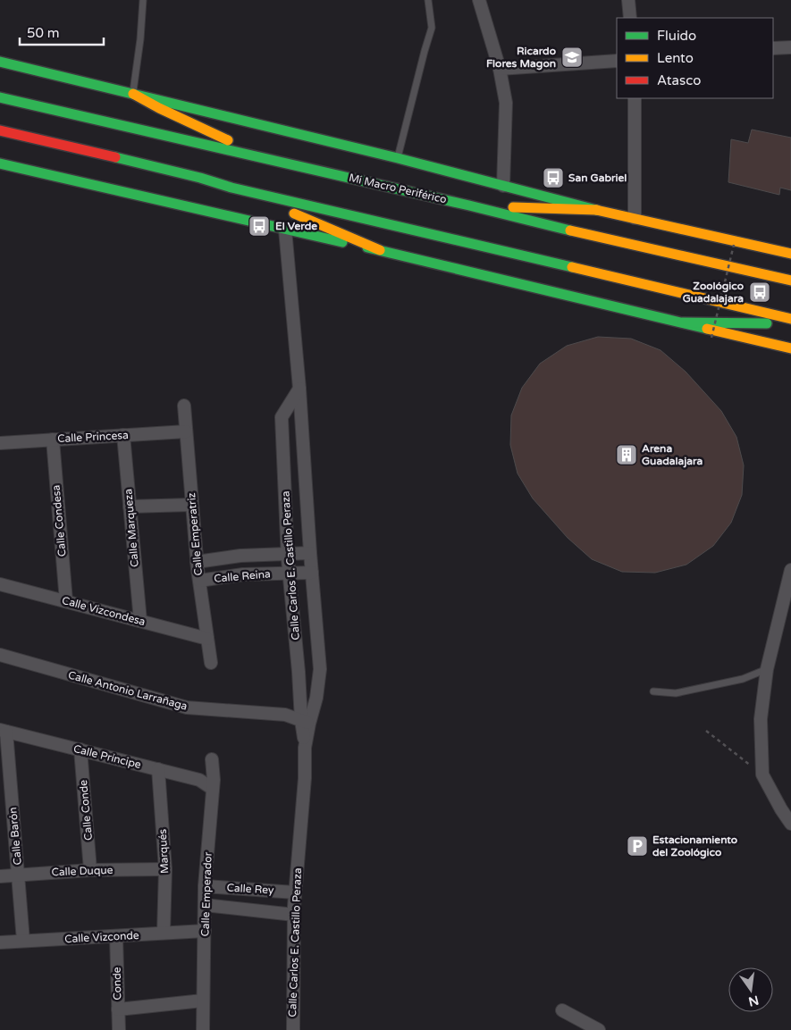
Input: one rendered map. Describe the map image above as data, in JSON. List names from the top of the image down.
{
  "streets": {
    "street": [
      "Calle Princesa",
      "Calle Condesa",
      "Calle Marqueza",
      "Calle Emperatriz",
      "Calle Carlos E. Castillo Peraza",
      "Calle Reina",
      "Calle Vizcondesa",
      "Calle Antonio Larrañaga",
      "Calle Príncipe",
      "Calle Conde",
      "Calle Barón",
      "Marqués",
      "Calle Duque",
      "Calle Rey",
      "Calle Emperador",
      "Calle Vizconde",
      "Conde"
    ]
  },
  "crossings": [
    ["Calle Princesa", "Calle Condesa"],
    ["Calle Princesa", "Calle Marqueza"],
    ["Calle Princesa", "Calle Emperatriz"],
    ["Calle Condesa", "Calle Vizcondesa"],
    ["Calle Marqueza", "Calle Vizcondesa"],
    ["Calle Emperatriz", "Calle Reina"],
    ["Calle Emperatriz", "Calle Vizcondesa"],
    ["Calle Carlos E. Castillo Peraza", "Calle Reina"],
    ["Calle Carlos E. Castillo Peraza", "Calle Antonio Larrañaga"],
    ["Calle Carlos E. Castillo Peraza", "Calle Rey"],
    ["Calle Príncipe", "Calle Conde"],
    ["Calle Príncipe", "Calle Barón"],
    ["Calle Príncipe", "Marqués"],
    ["Calle Príncipe", "Calle Emperador"],
    ["Calle Conde", "Calle Duque"],
    ["Calle Barón", "Calle Duque"],
    ["Calle Barón", "Calle Vizconde"],
    ["Marqués", "Calle Duque"],
    ["Marqués", "Calle Vizconde"],
    ["Calle Rey", "Calle Emperador"],
    ["Calle Emperador", "Calle Vizconde"],
    ["Calle Vizconde", "Conde"]
  ],
  "places": {
    "school or university": ["Ricardo Flores Magon"],
    "bus stop": ["San Gabriel", "El Verde", "Zoológico Guadalajara"],
    "building": ["Arena Guadalajara"],
    "parking": ["Estacionamiento del Zoológico"]
  },
  "legend": ["Fluido", "Lento", "Atasco"],
  "scale_bar": "50 m",
  "north": "bottom"
}
